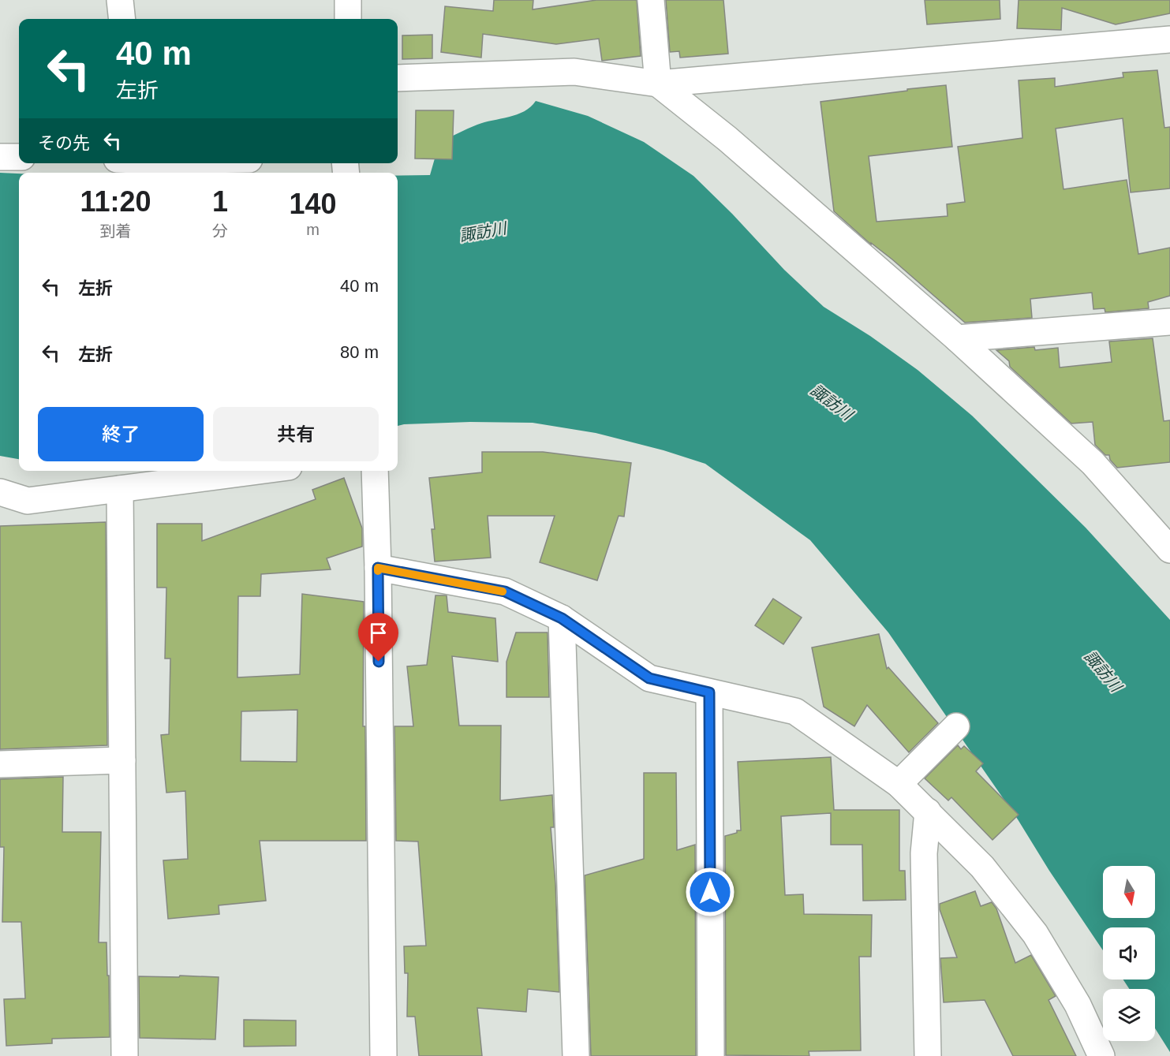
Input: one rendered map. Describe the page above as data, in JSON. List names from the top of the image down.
{
  "water": ["諏訪川"],
  "north": "bottom",
  "page": {
    "turn": ["40 m", "左折"],
    "then": "その先",
    "eta": [
      "11:20",
      "到着",
      "1",
      "分",
      "140",
      "m"
    ],
    "list": [
      {
        "name": "左折",
        "value": "40 m"
      },
      {
        "name": "左折",
        "value": "80 m"
      }
    ],
    "buttons": ["終了", "共有"]
  }
}
